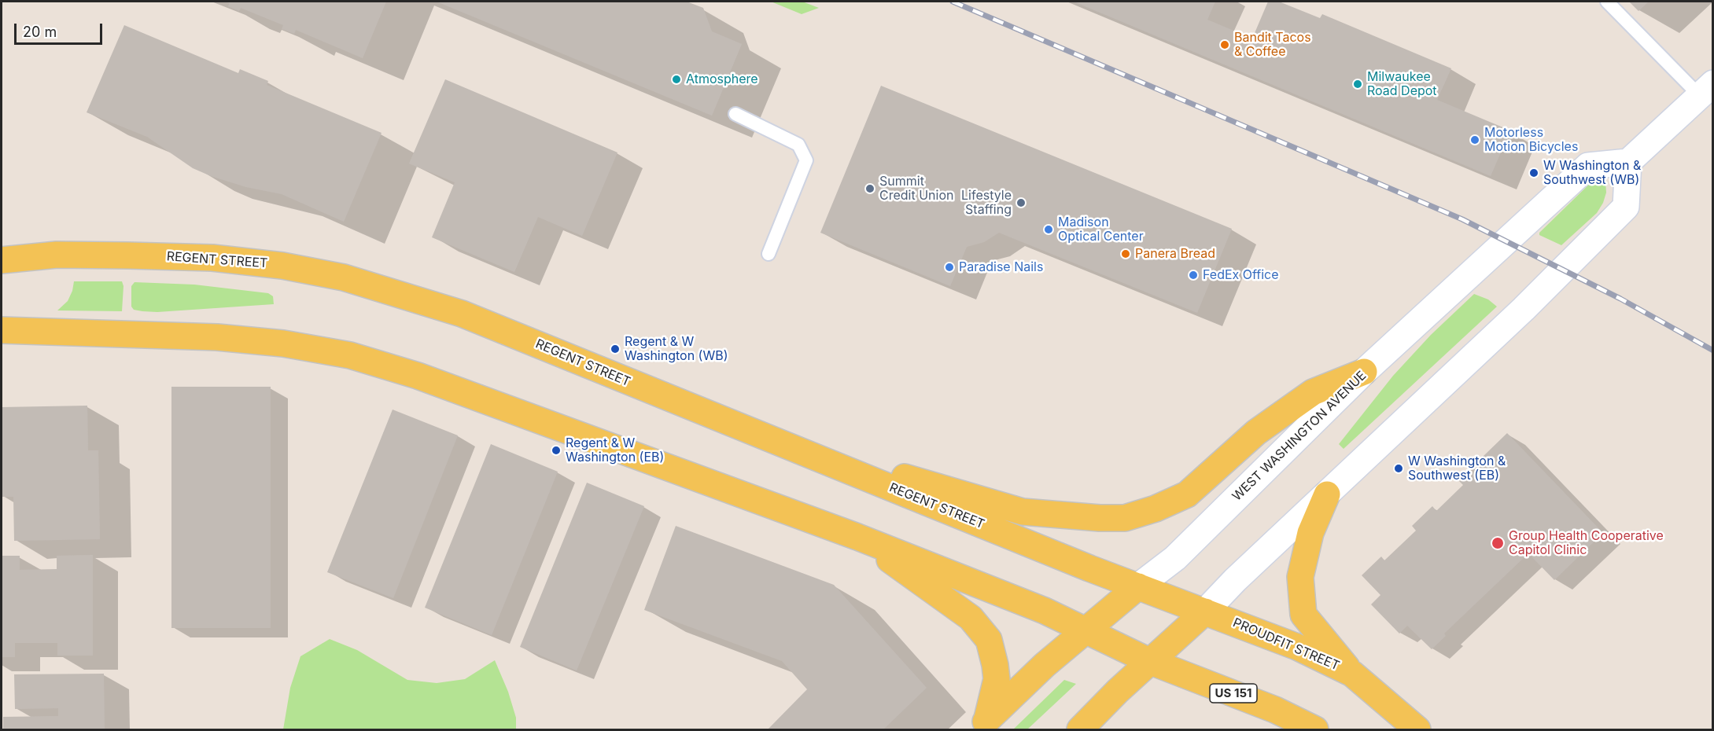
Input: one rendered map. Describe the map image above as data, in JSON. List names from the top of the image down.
{
  "streets": {
    "main road": [
      "REGENT STREET",
      "WEST WASHINGTON AVENUE",
      "PROUDFIT STREET",
      "US 151"
    ]
  },
  "crossings": [
    ["REGENT STREET", "WEST WASHINGTON AVENUE"],
    ["REGENT STREET", "PROUDFIT STREET"],
    ["WEST WASHINGTON AVENUE", "PROUDFIT STREET"]
  ],
  "places": [
    "Bandit Tacos & Coffee",
    "Atmosphere",
    "Milwaukee Road Depot",
    "Motorless Motion Bicycles",
    "W Washington & Southwest (WB)",
    "Summit Credit Union",
    "Lifestyle Staffing",
    "Madison Optical Center",
    "Panera Bread",
    "Paradise Nails",
    "FedEx Office",
    "Regent & W Washington (WB)",
    "Regent & W Washington (EB)",
    "W Washington & Southwest (EB)",
    "Group Health Cooperative Capitol Clinic"
  ],
  "scale_bar": "20 m"
}
